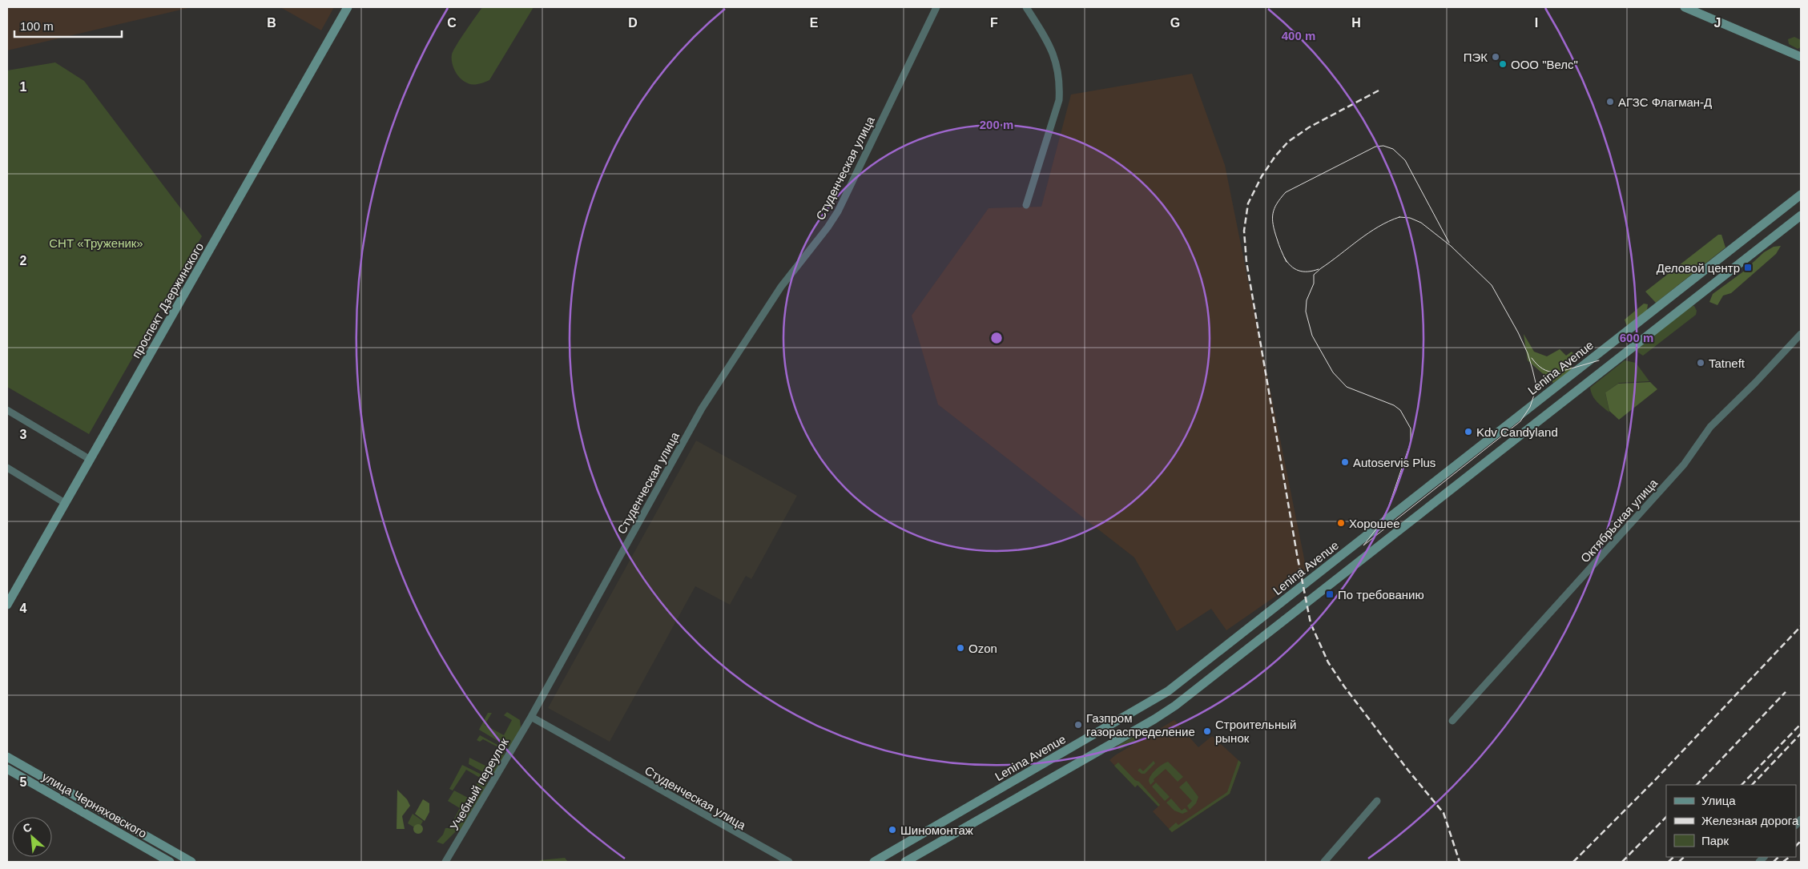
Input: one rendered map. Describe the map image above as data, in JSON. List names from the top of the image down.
{
  "streets": {
    "main road": ["проспект Дзержинского", "Lenina Avenue", "улица Черняховского"],
    "street": ["Студенческая улица", "Октябрьская улица", "Учебный переулок"]
  },
  "crossings": [
    ["Студенческая улица", "Учебный переулок"]
  ],
  "parks": ["СНТ «Труженик»"],
  "places": {
    "other": [
      "ПЭК",
      "ООО \"Велс\"",
      "АГЗС Флагман-Д",
      "Tatneft",
      "Kdv Candyland",
      "Autoservis Plus",
      "Хорошее",
      "Ozon",
      "Газпром газораспределение",
      "Строительный рынок",
      "Шиномонтаж"
    ],
    "transit": ["Деловой центр", "По требованию"]
  },
  "legend": ["Улица", "Железная дорога", "Парк"],
  "scale_bar": "100 m",
  "north": "top left",
  "grid": {
    "columns": [
      "B",
      "C",
      "D",
      "E",
      "F",
      "G",
      "H",
      "I",
      "J"
    ],
    "rows": [
      "1",
      "2",
      "3",
      "4",
      "5"
    ]
  },
  "rings": ["400 m", "200 m", "600 m"]
}
